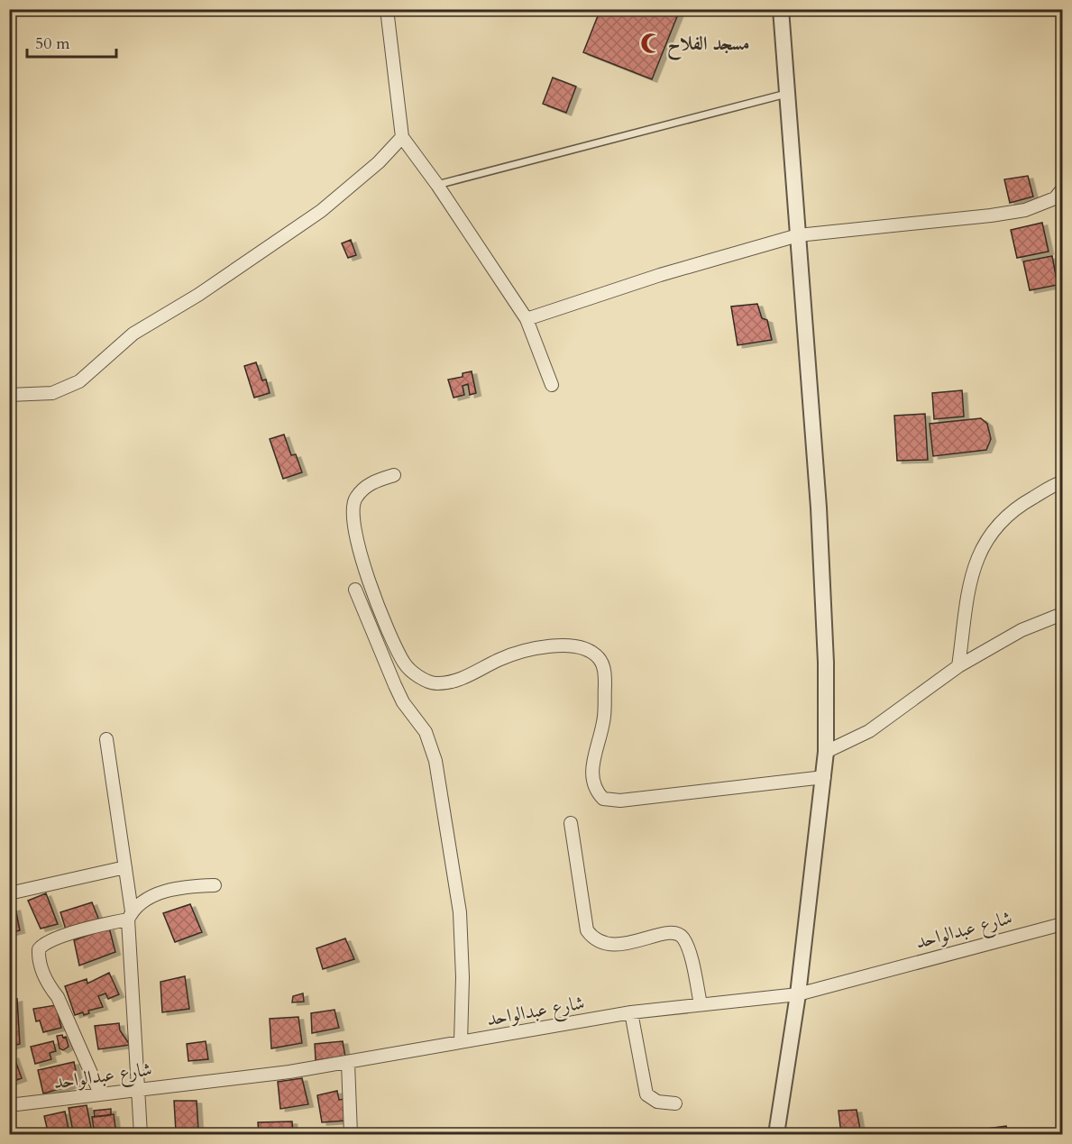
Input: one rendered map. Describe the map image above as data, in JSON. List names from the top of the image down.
{
  "streets": {
    "street": ["شارع عبدالواحد"]
  },
  "places": {
    "mosque": ["مسجد الفلاح"]
  },
  "scale_bar": "50 m"
}
